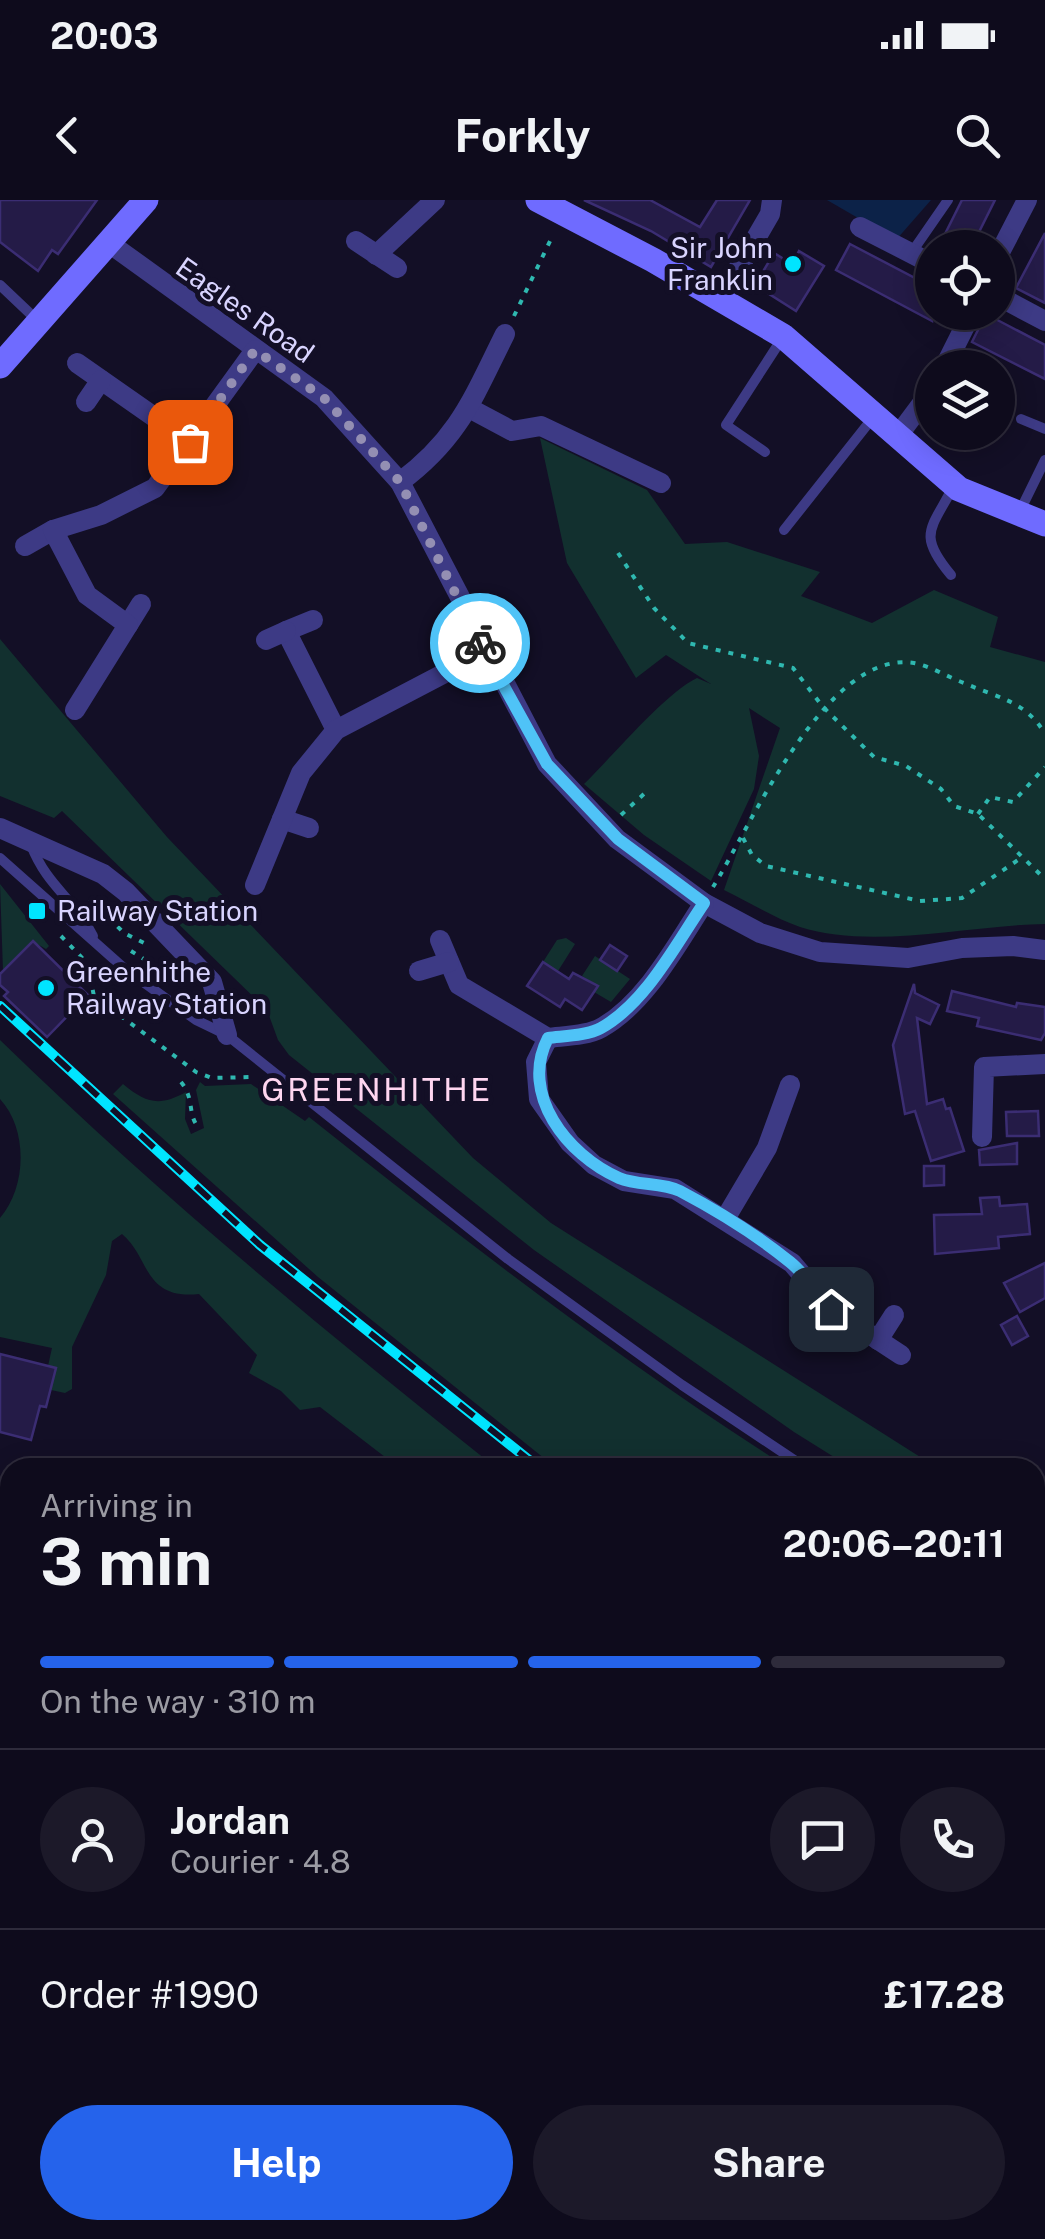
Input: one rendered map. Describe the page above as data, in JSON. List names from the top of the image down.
{
  "streets": {
    "street": ["Eagles Road"]
  },
  "districts": ["GREENHITHE"],
  "places": {
    "other": ["Sir John Franklin", "Greenhithe Railway Station"],
    "transit": ["Railway Station"]
  },
  "page": {
    "status": "20:03",
    "header": "Forkly",
    "heading": ["3 min", "Arriving in", "20:06–20:11"],
    "panel": [
      "Jordan",
      "Courier · 4.8",
      "Order #1990",
      "£17.28"
    ],
    "bar": "On the way · 310 m",
    "buttons": ["Help", "Share"]
  }
}
